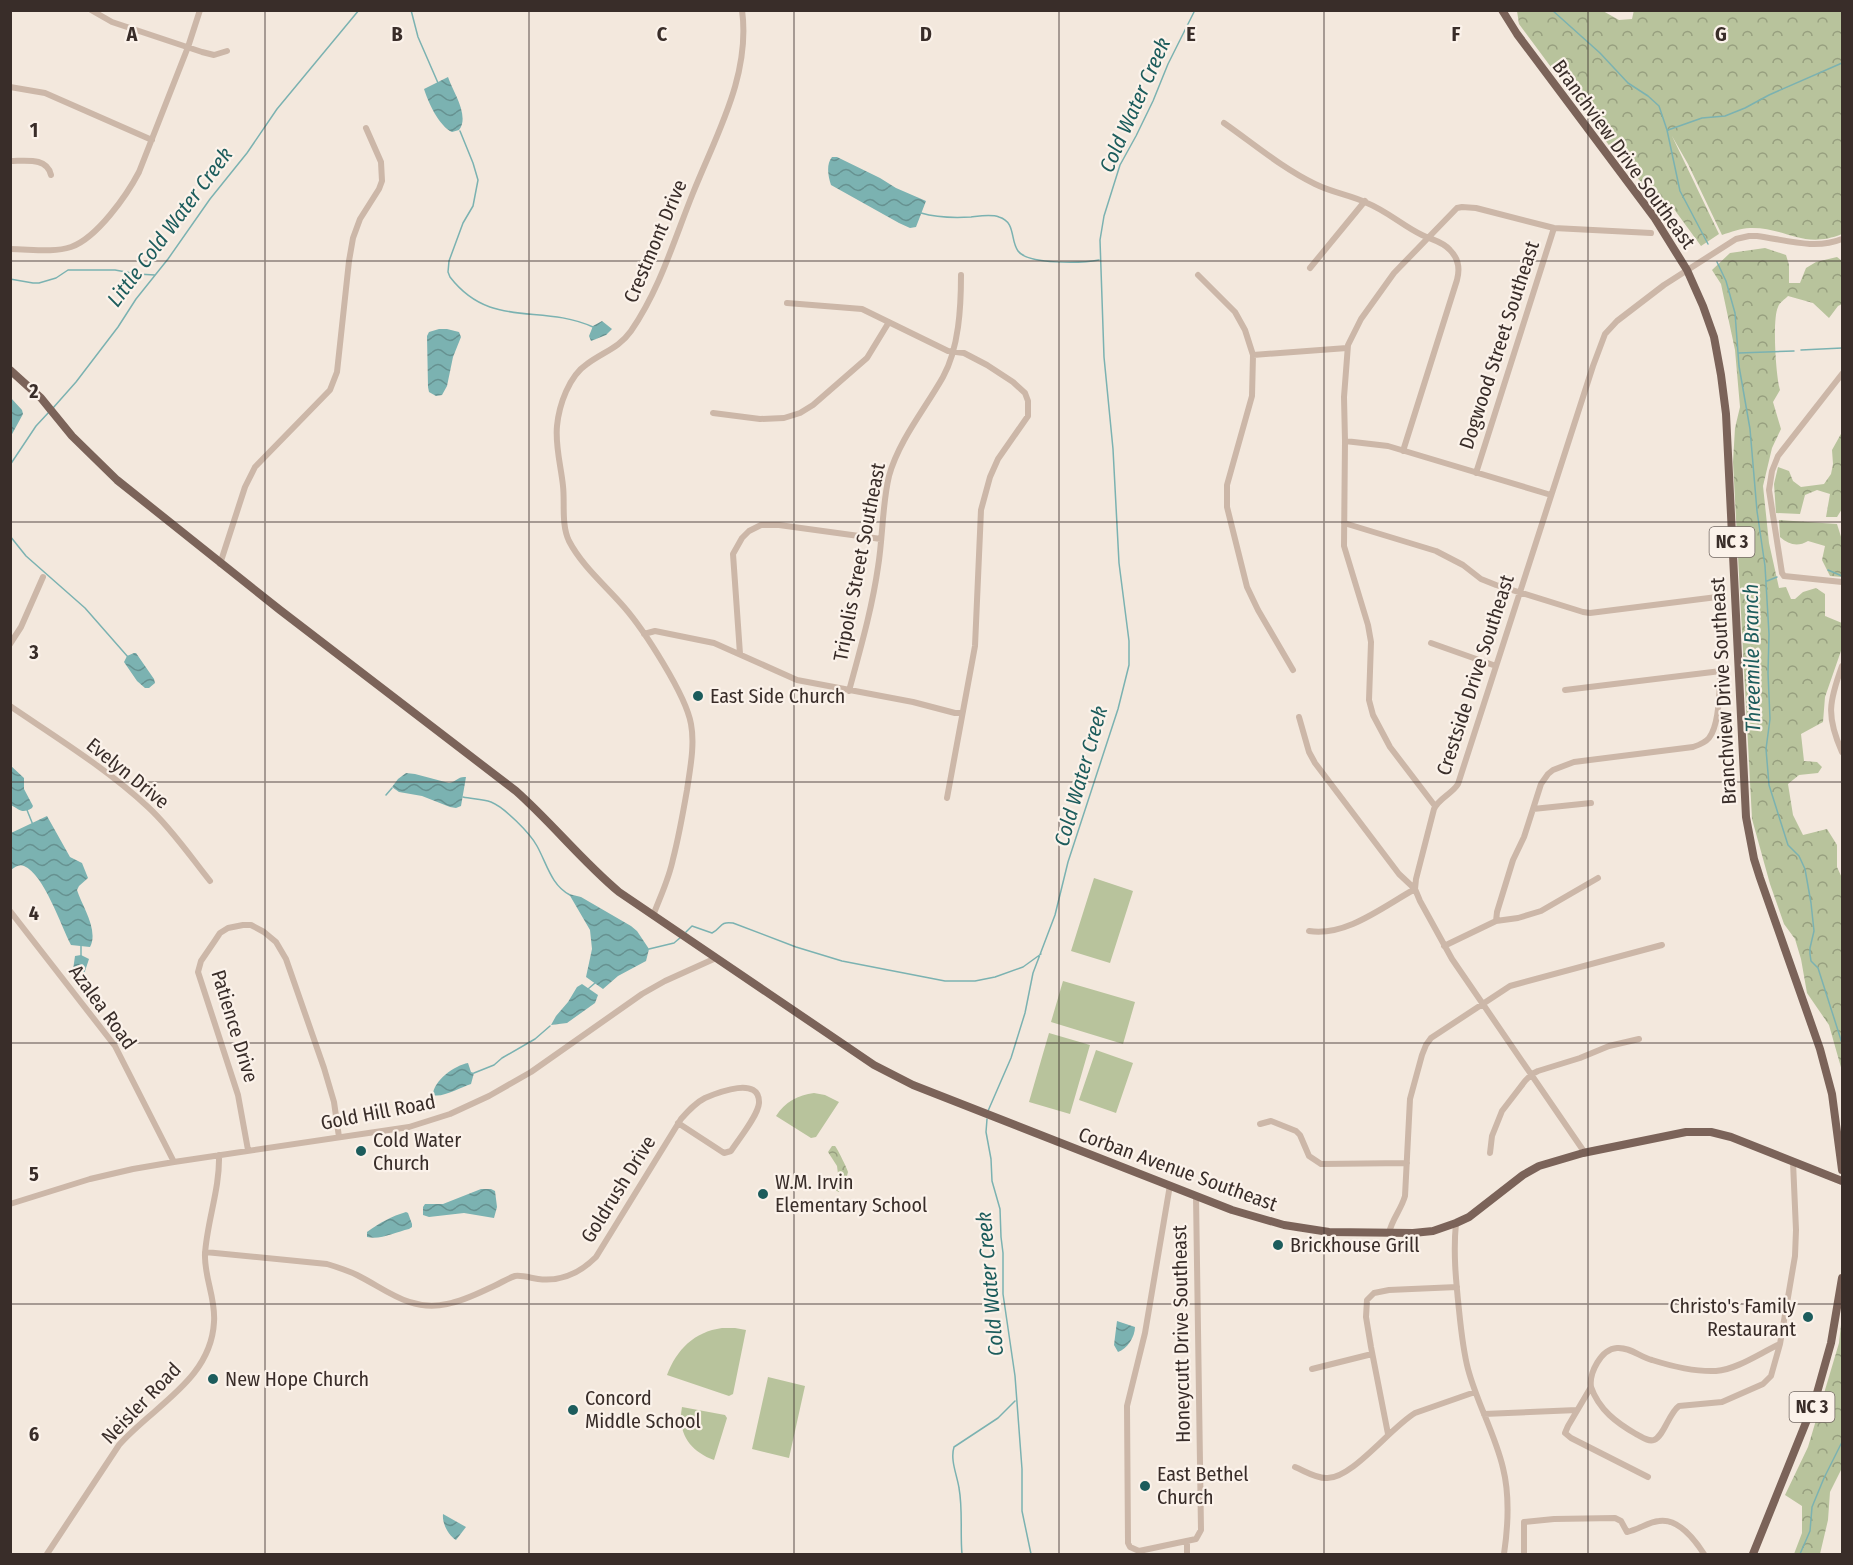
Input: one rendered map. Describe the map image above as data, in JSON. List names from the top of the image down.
{
  "streets": {
    "main road": ["Branchview Drive Southeast", "NC 3", "Corban Avenue Southeast"],
    "street": [
      "Crestmont Drive",
      "Dogwood Street Southeast",
      "Tripolis Street Southeast",
      "Crestside Drive Southeast",
      "Evelyn Drive",
      "Azalea Road",
      "Patience Drive",
      "Gold Hill Road",
      "Goldrush Drive",
      "Honeycutt Drive Southeast",
      "Neisler Road"
    ]
  },
  "crossings": [
    ["Branchview Drive Southeast", "Crestside Drive Southeast"],
    ["Crestmont Drive", "Corban Avenue Southeast"],
    ["Azalea Road", "Gold Hill Road"],
    ["Patience Drive", "Gold Hill Road"],
    ["Gold Hill Road", "Corban Avenue Southeast"],
    ["Gold Hill Road", "Neisler Road"],
    ["Corban Avenue Southeast", "Honeycutt Drive Southeast"],
    ["Goldrush Drive", "Neisler Road"]
  ],
  "water": ["Cold Water Creek", "Little Cold Water Creek", "Threemile Branch"],
  "places": [
    "East Side Church",
    "Cold Water Church",
    "W.M. Irvin Elementary School",
    "Brickhouse Grill",
    "Christo's Family Restaurant",
    "New Hope Church",
    "Concord Middle School",
    "East Bethel Church"
  ],
  "grid": {
    "columns": [
      "A",
      "B",
      "C",
      "D",
      "E",
      "F",
      "G"
    ],
    "rows": [
      "1",
      "2",
      "3",
      "4",
      "5",
      "6"
    ]
  }
}
